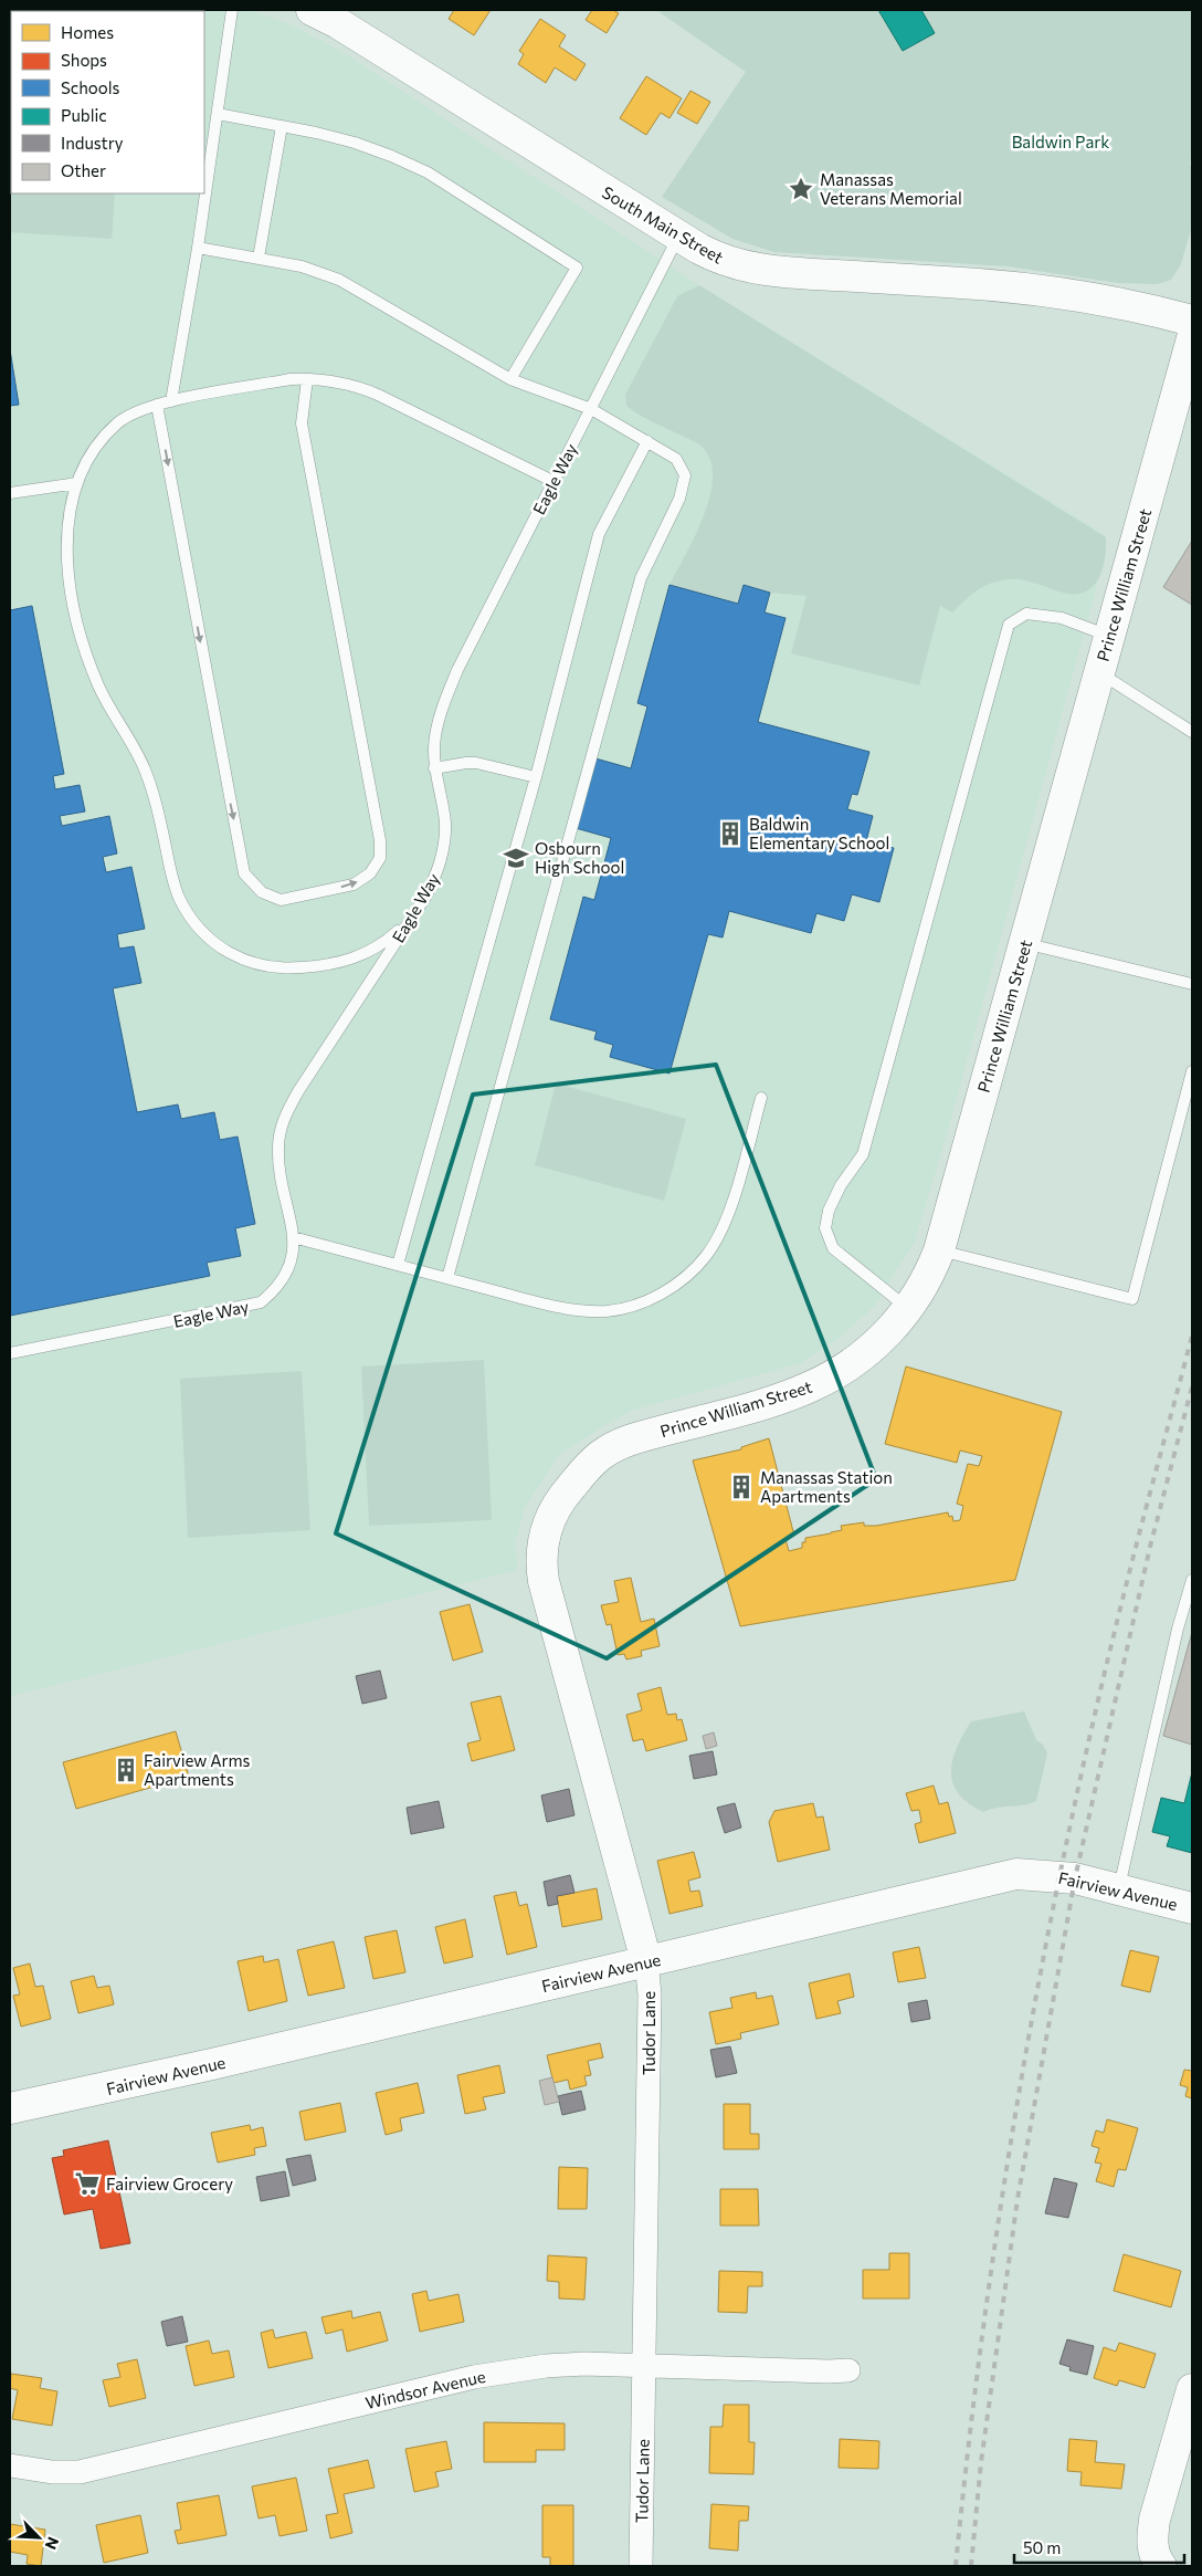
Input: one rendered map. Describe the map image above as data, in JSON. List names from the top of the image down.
{
  "streets": {
    "street": [
      "South Main Street",
      "Prince William Street",
      "Fairview Avenue",
      "Tudor Lane",
      "Windsor Avenue"
    ],
    "lane": ["Eagle Way"]
  },
  "crossings": [
    ["South Main Street", "Eagle Way"],
    ["Prince William Street", "Tudor Lane"],
    ["Fairview Avenue", "Tudor Lane"],
    ["Tudor Lane", "Windsor Avenue"]
  ],
  "parks": ["Baldwin Park"],
  "places": {
    "place": ["Manassas Veterans Memorial"],
    "building": ["Baldwin Elementary School", "Manassas Station Apartments", "Fairview Arms Apartments"],
    "school or university": ["Osbourn High School"],
    "supermarket": ["Fairview Grocery"]
  },
  "legend": [
    "Homes",
    "Shops",
    "Schools",
    "Public",
    "Industry",
    "Other"
  ],
  "scale_bar": "50 m",
  "north": "bottom right"
}
